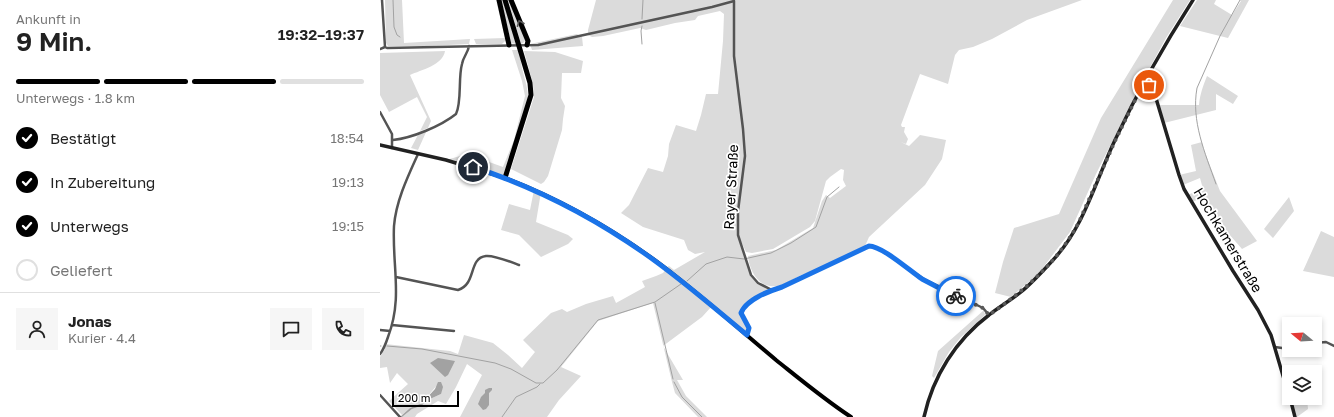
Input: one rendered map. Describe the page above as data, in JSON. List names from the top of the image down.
{
  "streets": {
    "main road": ["Hochkamerstraße"],
    "street": ["Rayer Straße"]
  },
  "scale_bar": "200 m",
  "north": "left",
  "page": {
    "heading": ["9 Min.", "Ankunft in", "19:32–19:37"],
    "panel": ["Jonas", "Kurier · 4.4"],
    "bar": "Unterwegs · 1.8 km",
    "list": [
      ["Bestätigt", "18:54"],
      ["In Zubereitung", "19:13"],
      ["Unterwegs", "19:15"],
      "Geliefert"
    ],
    "scale": "200 m"
  }
}
